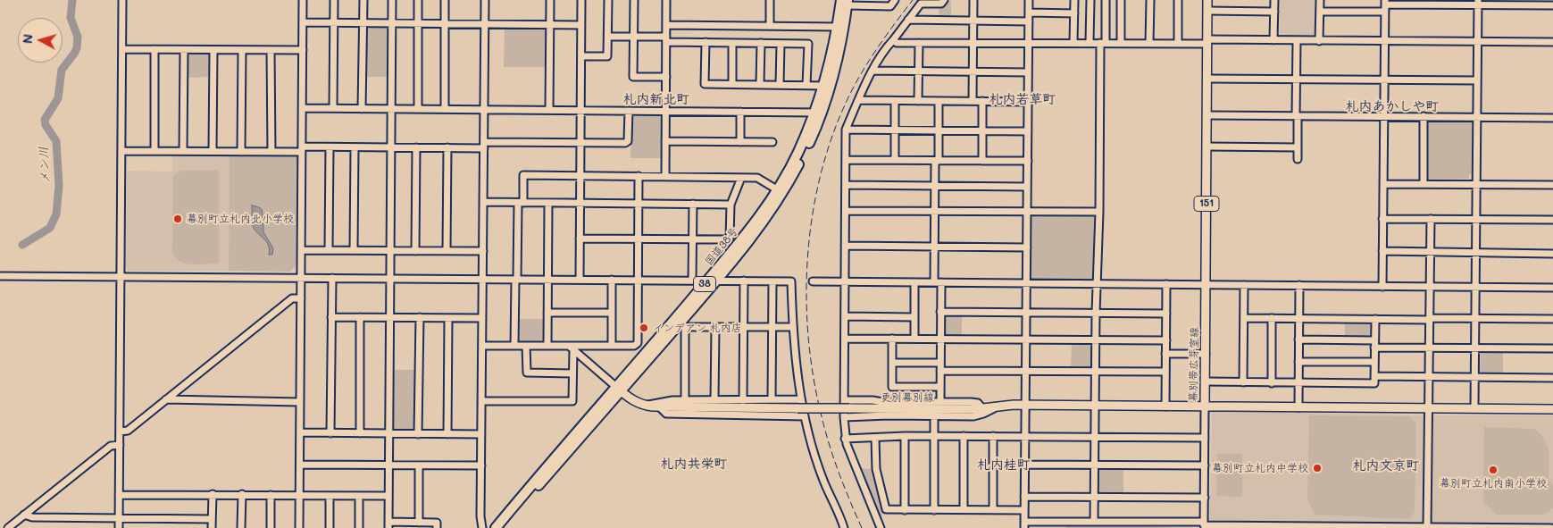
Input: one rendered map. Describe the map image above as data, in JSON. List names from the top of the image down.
{
  "streets": {
    "highway": ["国道38号", "38"],
    "main road": ["151", "幕別帯広芽室線", "更別幕別線"]
  },
  "crossings": [
    ["国道38号", "更別幕別線"],
    ["幕別帯広芽室線", "更別幕別線"]
  ],
  "districts": [
    "札内新北町",
    "札内若草町",
    "札内あかしや町",
    "札内共栄町",
    "札内桂町",
    "札内文京町"
  ],
  "water": ["メン川"],
  "places": [
    "幕別町立札内北小学校",
    "インデアン 札内店",
    "幕別町立札内中学校",
    "幕別町立札内南小学校"
  ],
  "north": "left"
}
